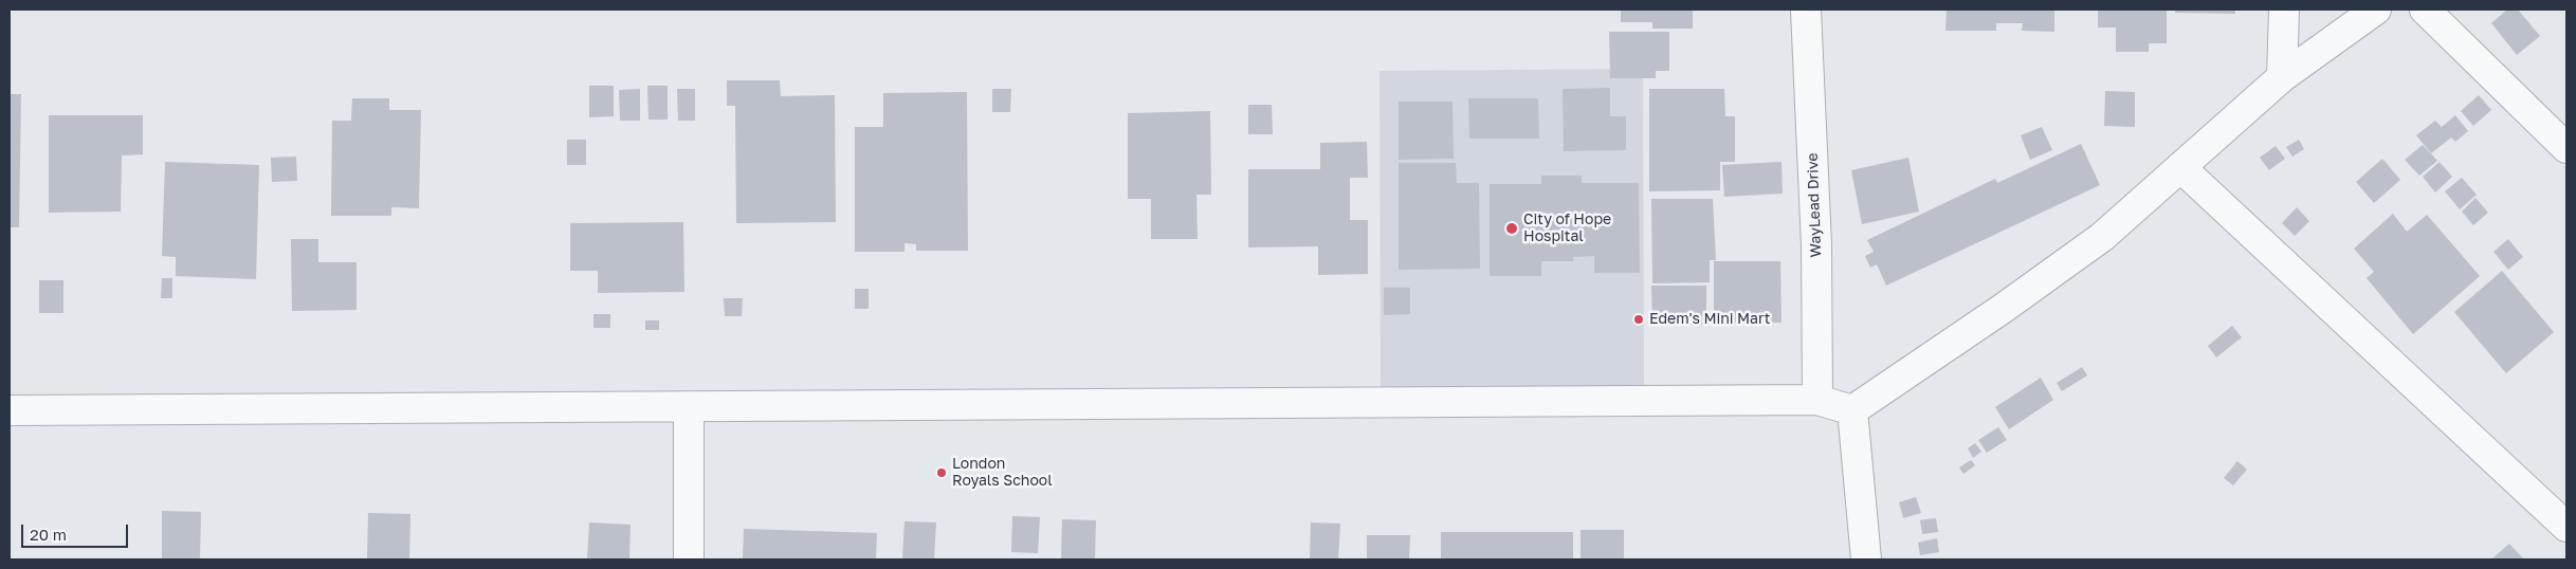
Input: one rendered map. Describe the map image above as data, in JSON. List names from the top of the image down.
{
  "streets": {
    "street": ["WayLead Drive"]
  },
  "places": ["City of Hope Hospital", "Edem's Mini Mart", "London Royals School"],
  "scale_bar": "20 m"
}
